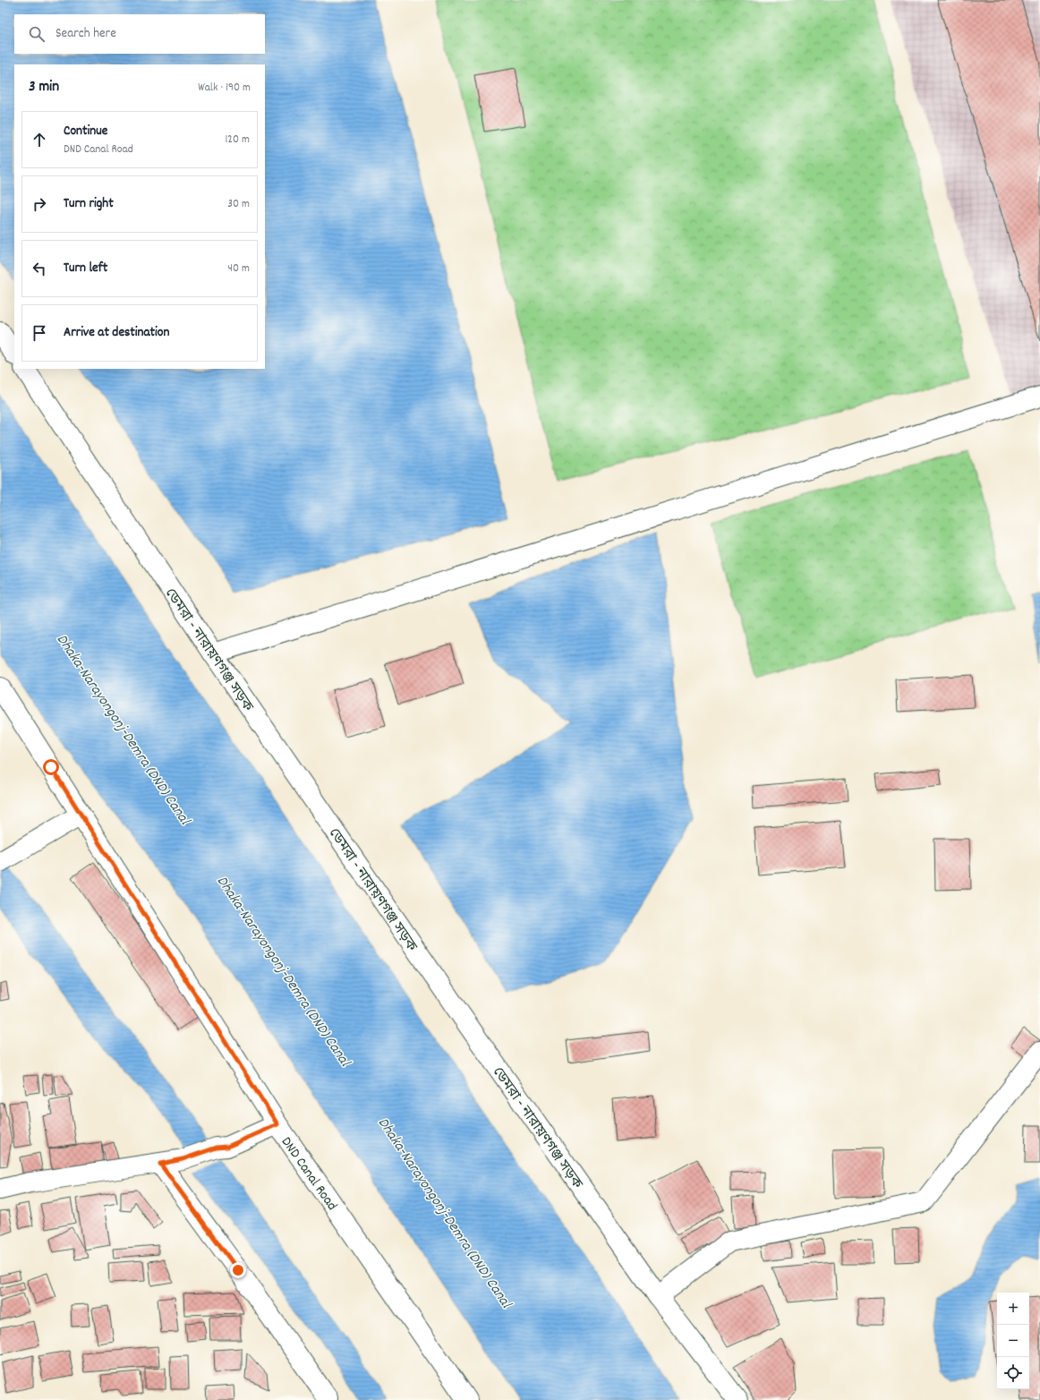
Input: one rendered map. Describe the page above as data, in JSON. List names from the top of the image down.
{
  "streets": {
    "street": ["ডেমরা - নারায়ণগঞ্জ সড়ক", "DND Canal Road"]
  },
  "water": ["Dhaka-Narayongonj-Demra (DND) Canal"],
  "page": {
    "search": "Search here",
    "heading": ["3 min", "Walk · 190 m"],
    "list": [
      ["Continue", "DND Canal Road", "120 m"],
      ["Turn right", "30 m"],
      ["Turn left", "40 m"],
      "Arrive at destination"
    ],
    "map_buttons": ["+", "−"]
  }
}
